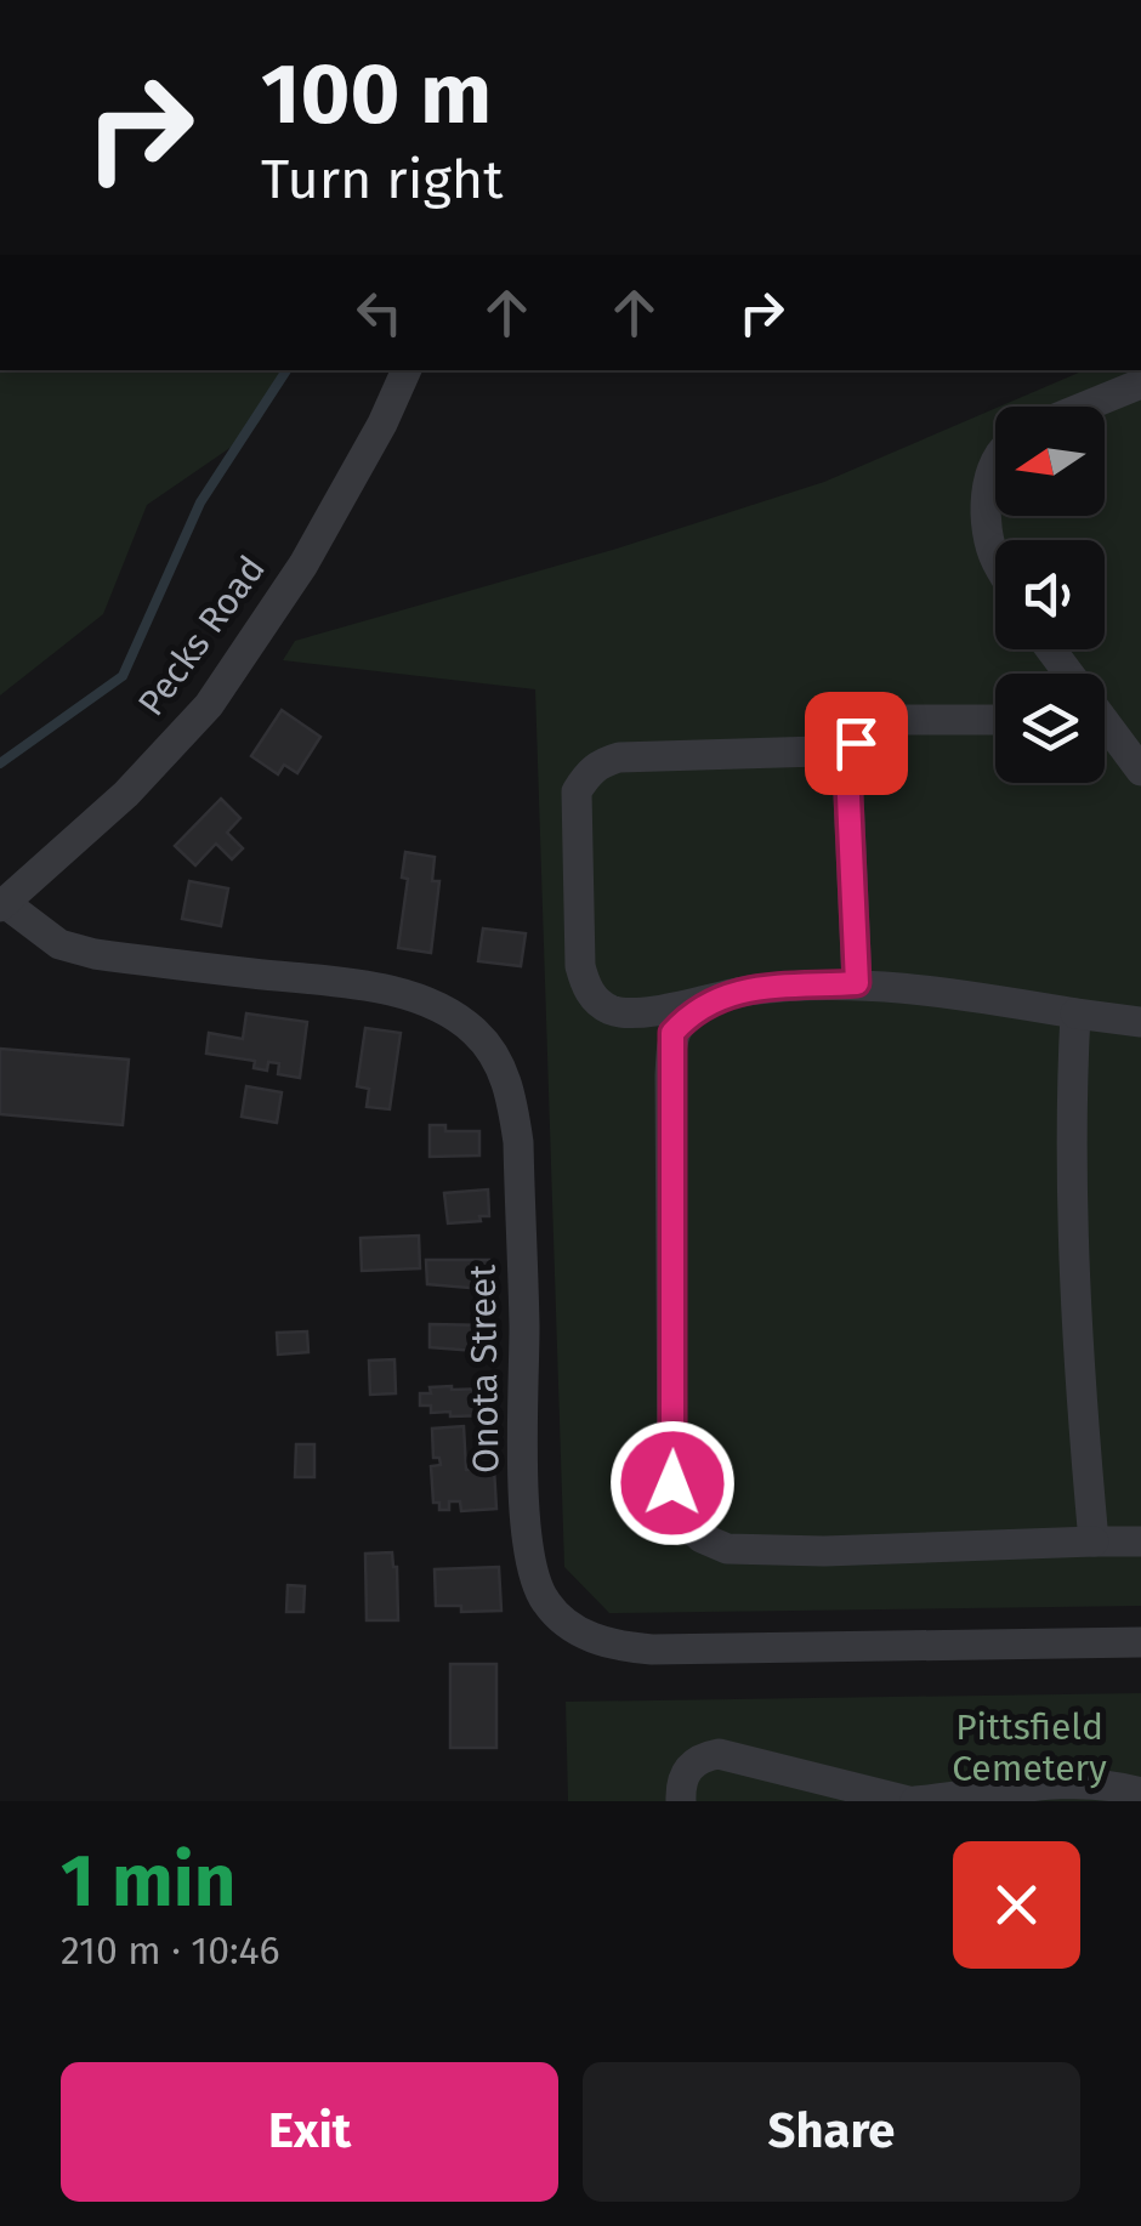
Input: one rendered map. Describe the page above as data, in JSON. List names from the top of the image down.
{
  "streets": {
    "street": ["Pecks Road", "Onota Street"]
  },
  "crossings": [
    ["Pecks Road", "Onota Street"]
  ],
  "parks": ["Pittsfield Cemetery"],
  "north": "left",
  "page": {
    "turn": ["100 m", "Turn right"],
    "heading": ["1 min", "210 m · 10:46"],
    "buttons": ["Exit", "Share"]
  }
}
